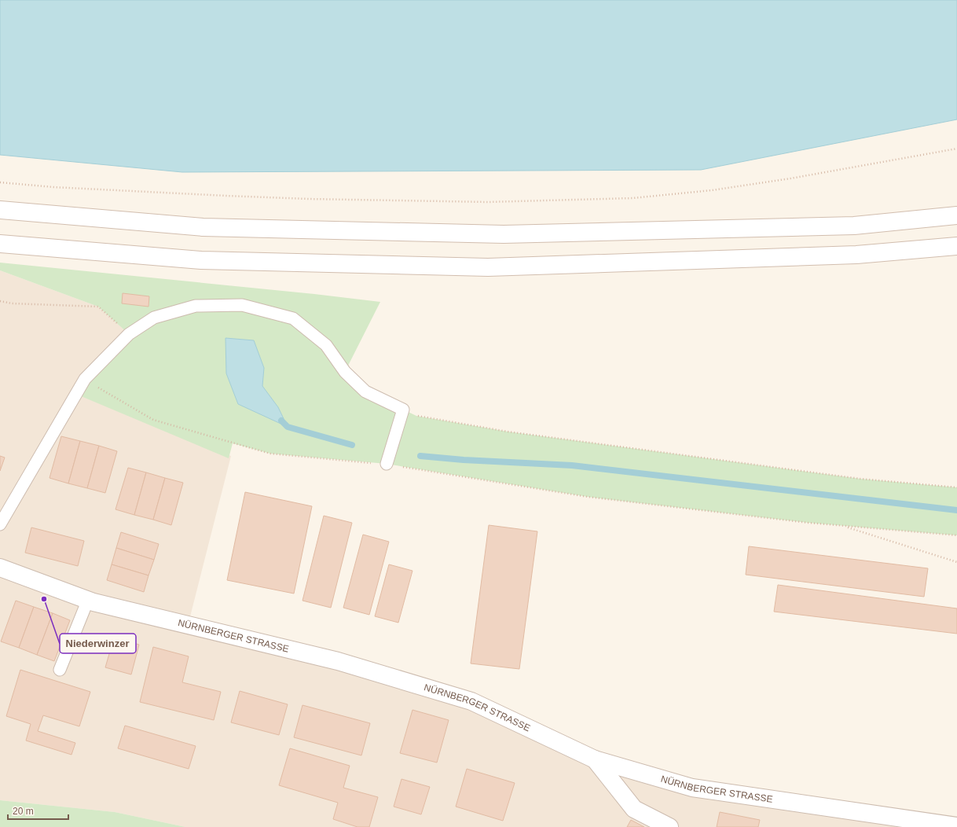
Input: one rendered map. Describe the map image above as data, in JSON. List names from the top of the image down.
{
  "streets": {
    "main road": ["NÜRNBERGER STRASSE"]
  },
  "places": ["Niederwinzer"],
  "scale_bar": "20 m"
}
